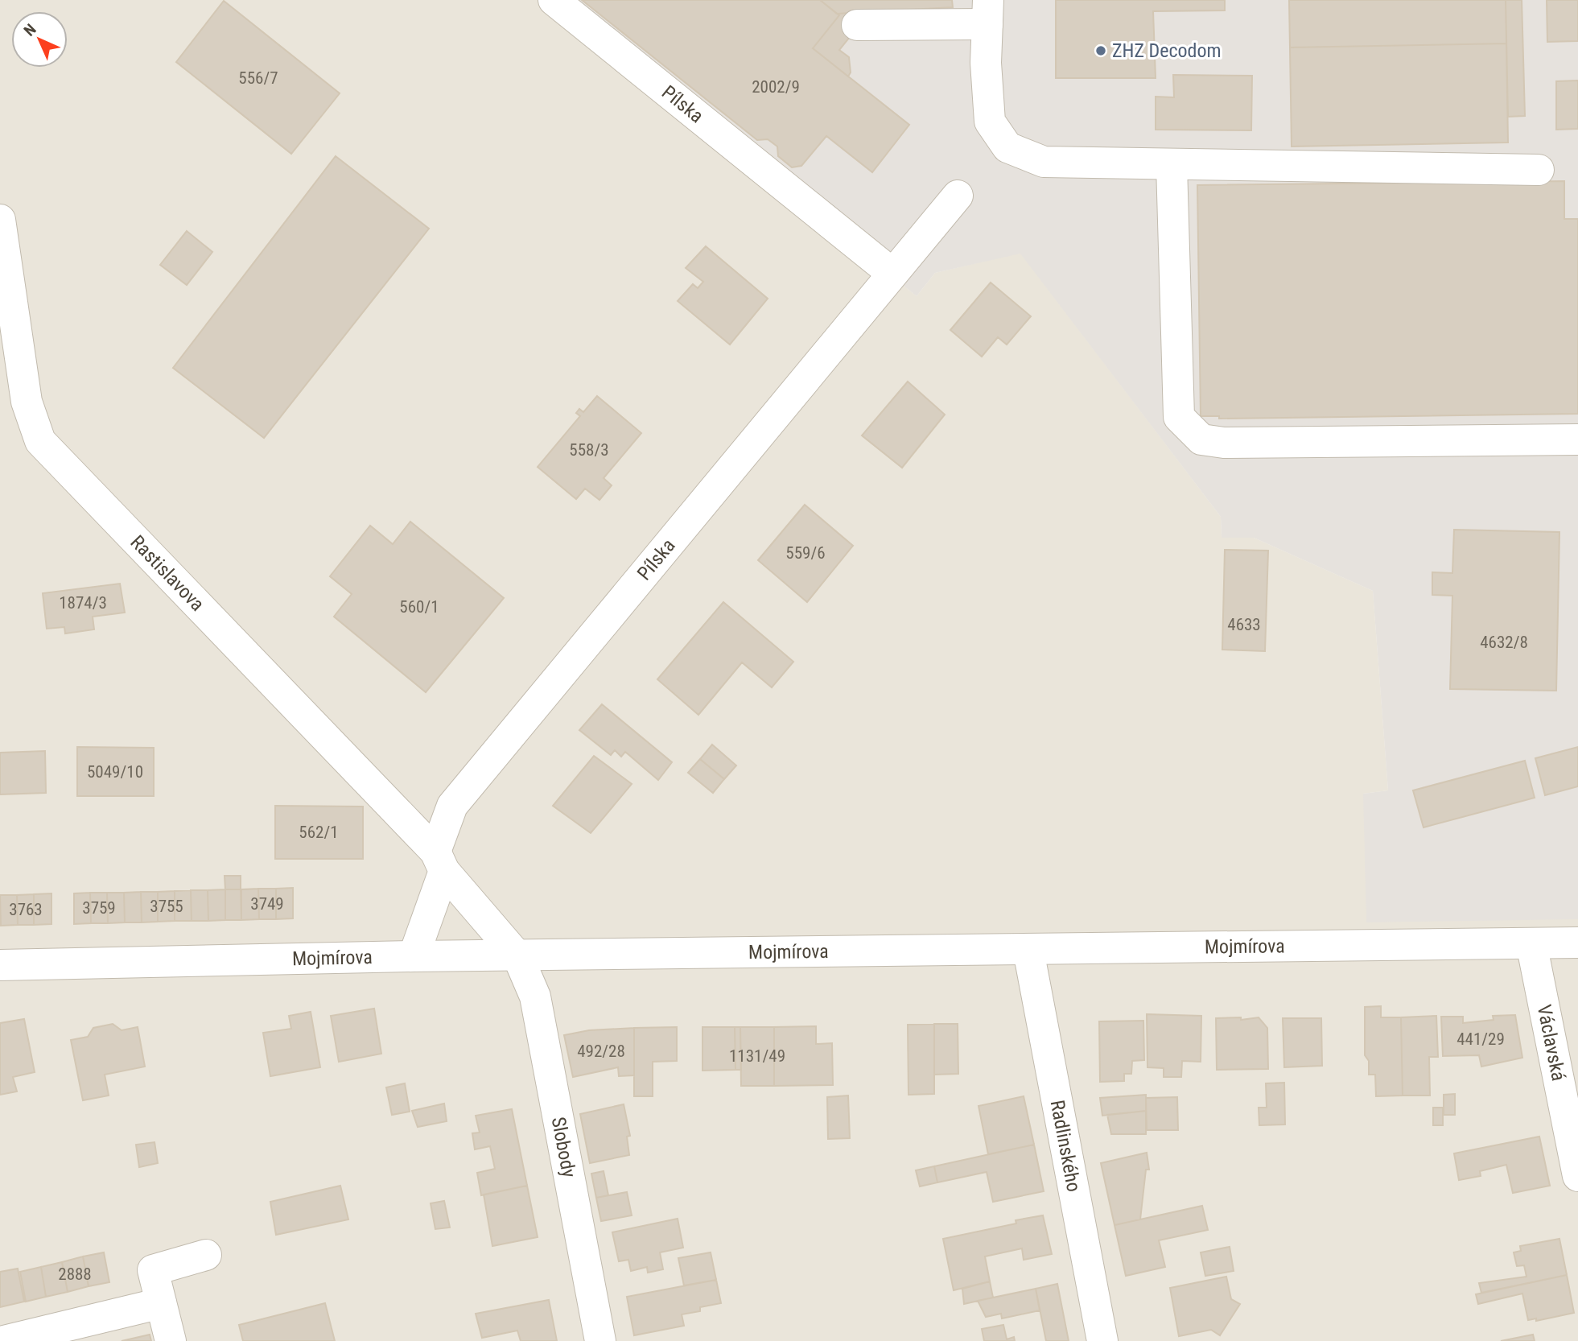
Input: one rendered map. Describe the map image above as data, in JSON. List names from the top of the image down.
{
  "streets": {
    "street": [
      "Pílska",
      "Rastislavova",
      "Mojmírova",
      "Václavská",
      "Radlinského",
      "Slobody"
    ]
  },
  "crossings": [
    ["Pílska", "Rastislavova"],
    ["Rastislavova", "Mojmírova"],
    ["Rastislavova", "Slobody"],
    ["Mojmírova", "Václavská"],
    ["Mojmírova", "Radlinského"],
    ["Mojmírova", "Slobody"]
  ],
  "places": ["ZHZ Decodom"],
  "house_numbers": [
    "556/7",
    "2002/9",
    "558/3",
    "559/6",
    "1874/3",
    "560/1",
    "4633",
    "4632/8",
    "5049/10",
    "562/1",
    "3749",
    "3755",
    "3759",
    "3763",
    "441/29",
    "492/28",
    "1131/49",
    "2888"
  ],
  "north": "top left"
}
